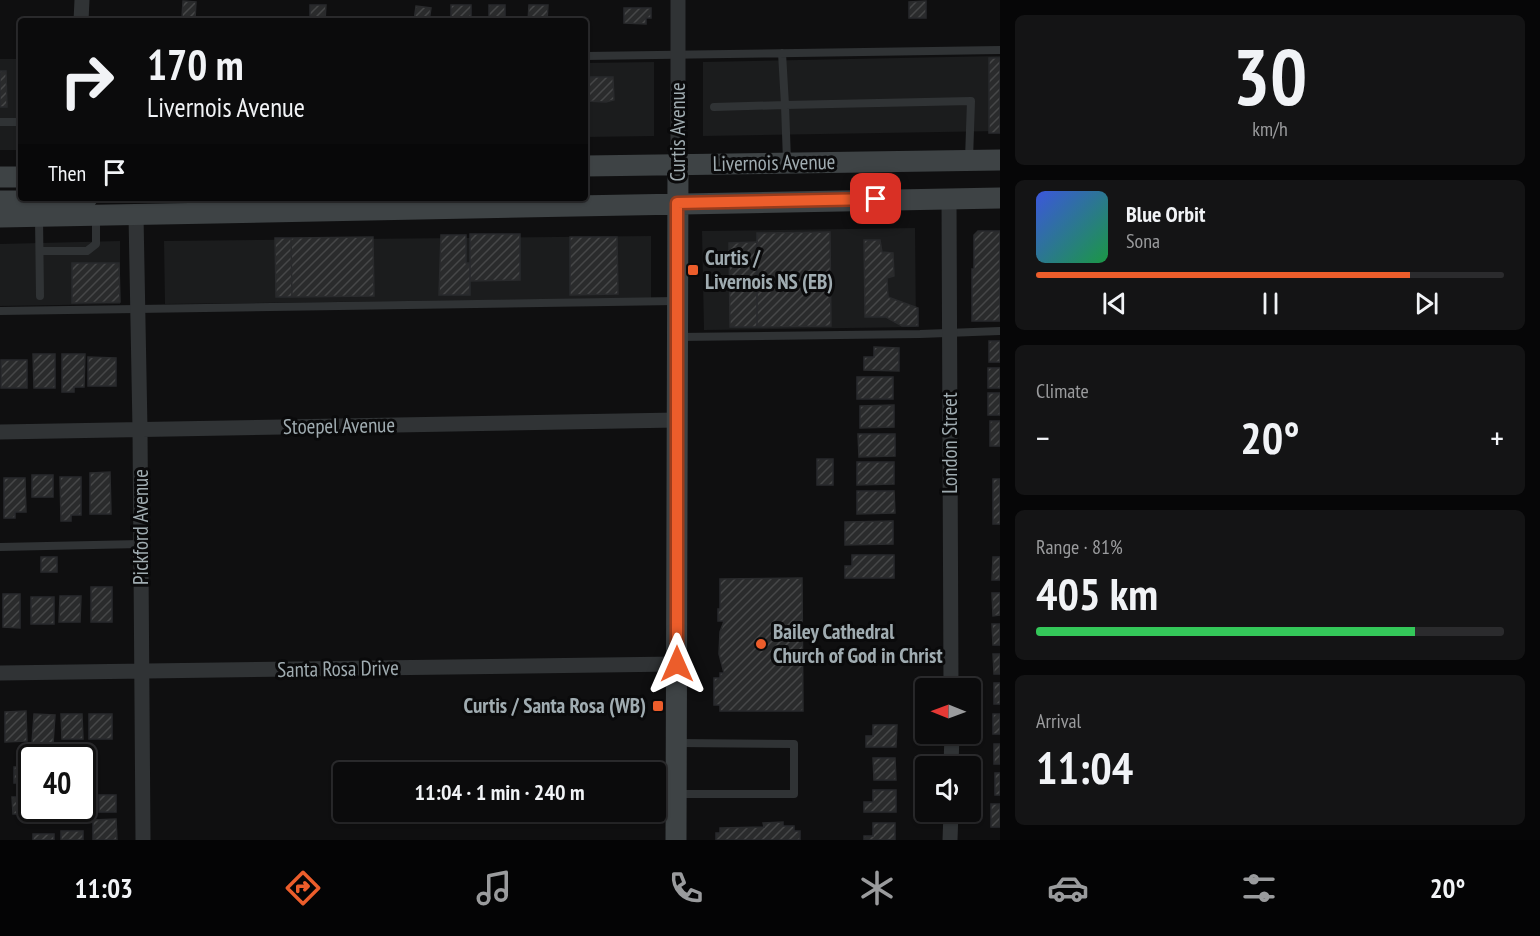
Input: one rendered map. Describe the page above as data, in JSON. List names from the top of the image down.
{
  "streets": {
    "street": [
      "Curtis Avenue",
      "Livernois Avenue",
      "Stoepel Avenue",
      "London Street",
      "Pickford Avenue",
      "Santa Rosa Drive"
    ]
  },
  "crossings": [
    ["Curtis Avenue", "Livernois Avenue"],
    ["Curtis Avenue", "Stoepel Avenue"],
    ["Curtis Avenue", "Santa Rosa Drive"],
    ["Livernois Avenue", "London Street"],
    ["Livernois Avenue", "Pickford Avenue"],
    ["Stoepel Avenue", "Pickford Avenue"],
    ["Pickford Avenue", "Santa Rosa Drive"]
  ],
  "places": {
    "transit": ["Curtis / Livernois NS (EB)", "Curtis / Santa Rosa (WB)"],
    "other": ["Bailey Cathedral Church of God in Christ"]
  },
  "north": "left",
  "page": {
    "tile": [
      ["30", "km/h"],
      "Climate",
      ["Range · 81%", "405 km"],
      ["Arrival", "11:04"]
    ],
    "turn": ["170 m", "Livernois Avenue"],
    "then": "Then",
    "song": ["Blue Orbit", "Sona"],
    "heat": ["−", "20°", "+"],
    "limit": "40",
    "trip": "11:04 · 1 min · 240 m",
    "tabs": ["11:03", "20°"]
  }
}
